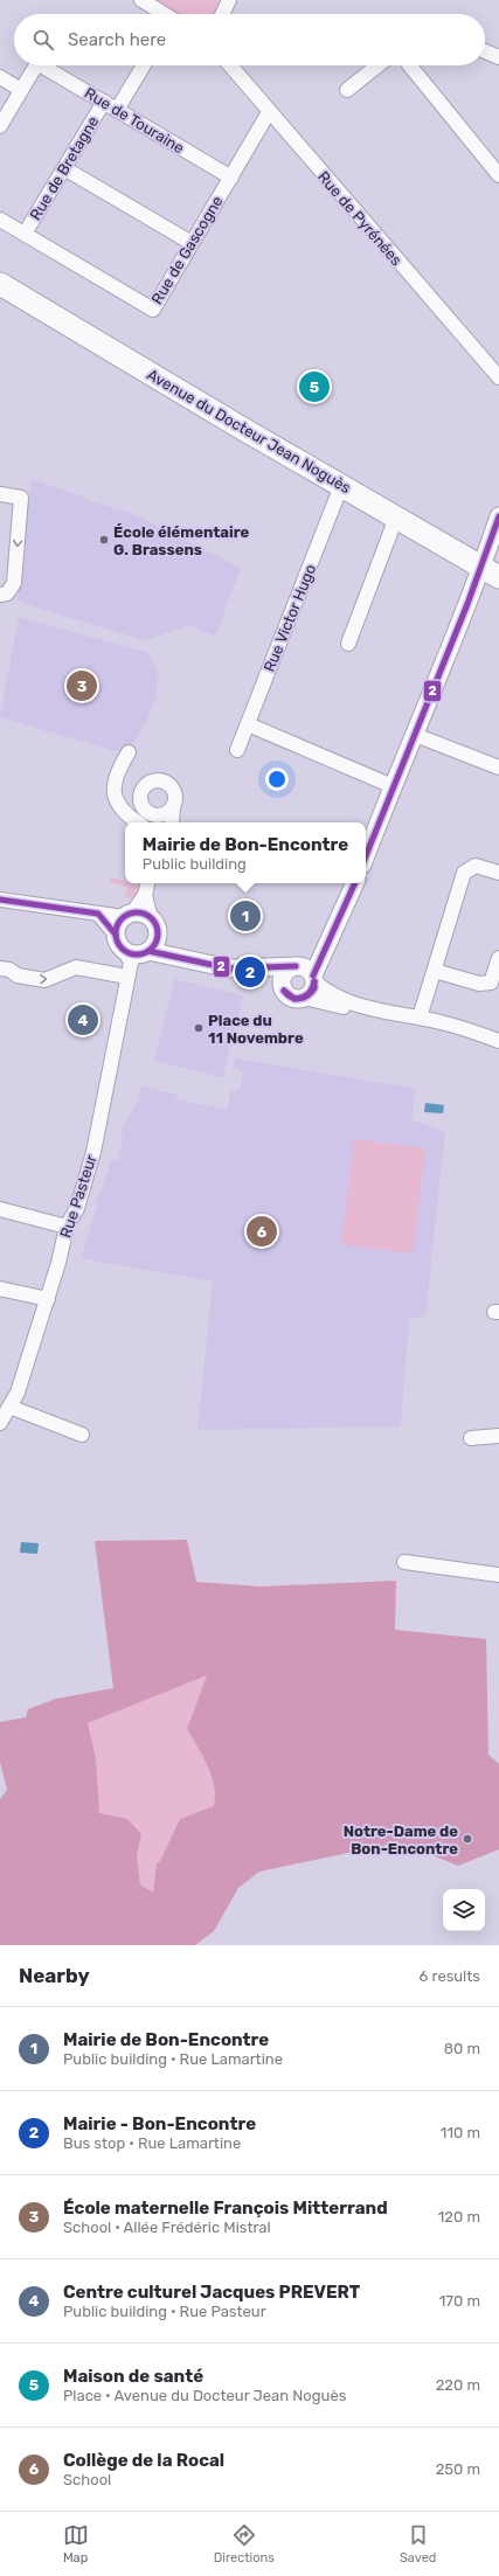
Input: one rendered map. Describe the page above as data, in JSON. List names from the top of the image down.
{
  "streets": {
    "main road": ["Avenue du Docteur Jean Noguès"],
    "street": [
      "Rue de Touraine",
      "Rue de Bretagne",
      "Rue de Pyrénées",
      "Rue de Gascogne",
      "Rue Victor Hugo",
      "Rue Pasteur"
    ]
  },
  "crossings": [
    ["Rue de Touraine", "Rue de Bretagne"],
    ["Rue de Touraine", "Rue de Gascogne"],
    ["Rue de Bretagne", "Rue de Gascogne"],
    ["Rue de Pyrénées", "Rue de Gascogne"],
    ["Avenue du Docteur Jean Noguès", "Rue Victor Hugo"]
  ],
  "places": ["École élémentaire G. Brassens", "Place du 11 Novembre", "Notre-Dame de Bon-Encontre"],
  "lines": ["transit line 2"],
  "page": {
    "search": "Search here",
    "pins": [
      "5",
      "3",
      "1",
      "2",
      "4",
      "6"
    ],
    "popup": ["Mairie de Bon-Encontre", "Public building"],
    "heading": ["Nearby", "6 results"],
    "list": [
      {
        "mark": "1",
        "name": "Mairie de Bon-Encontre",
        "note": "Public building · Rue Lamartine",
        "value": "80 m"
      },
      {
        "mark": "2",
        "name": "Mairie - Bon-Encontre",
        "note": "Bus stop · Rue Lamartine",
        "value": "110 m"
      },
      {
        "mark": "3",
        "name": "École maternelle François Mitterrand",
        "note": "School · Allée Frédéric Mistral",
        "value": "120 m"
      },
      {
        "mark": "4",
        "name": "Centre culturel Jacques PREVERT",
        "note": "Public building · Rue Pasteur",
        "value": "170 m"
      },
      {
        "mark": "5",
        "name": "Maison de santé",
        "note": "Place · Avenue du Docteur Jean Noguès",
        "value": "220 m"
      },
      {
        "mark": "6",
        "name": "Collège de la Rocal",
        "note": "School",
        "value": "250 m"
      }
    ],
    "nav": ["Map", "Directions", "Saved"]
  }
}
